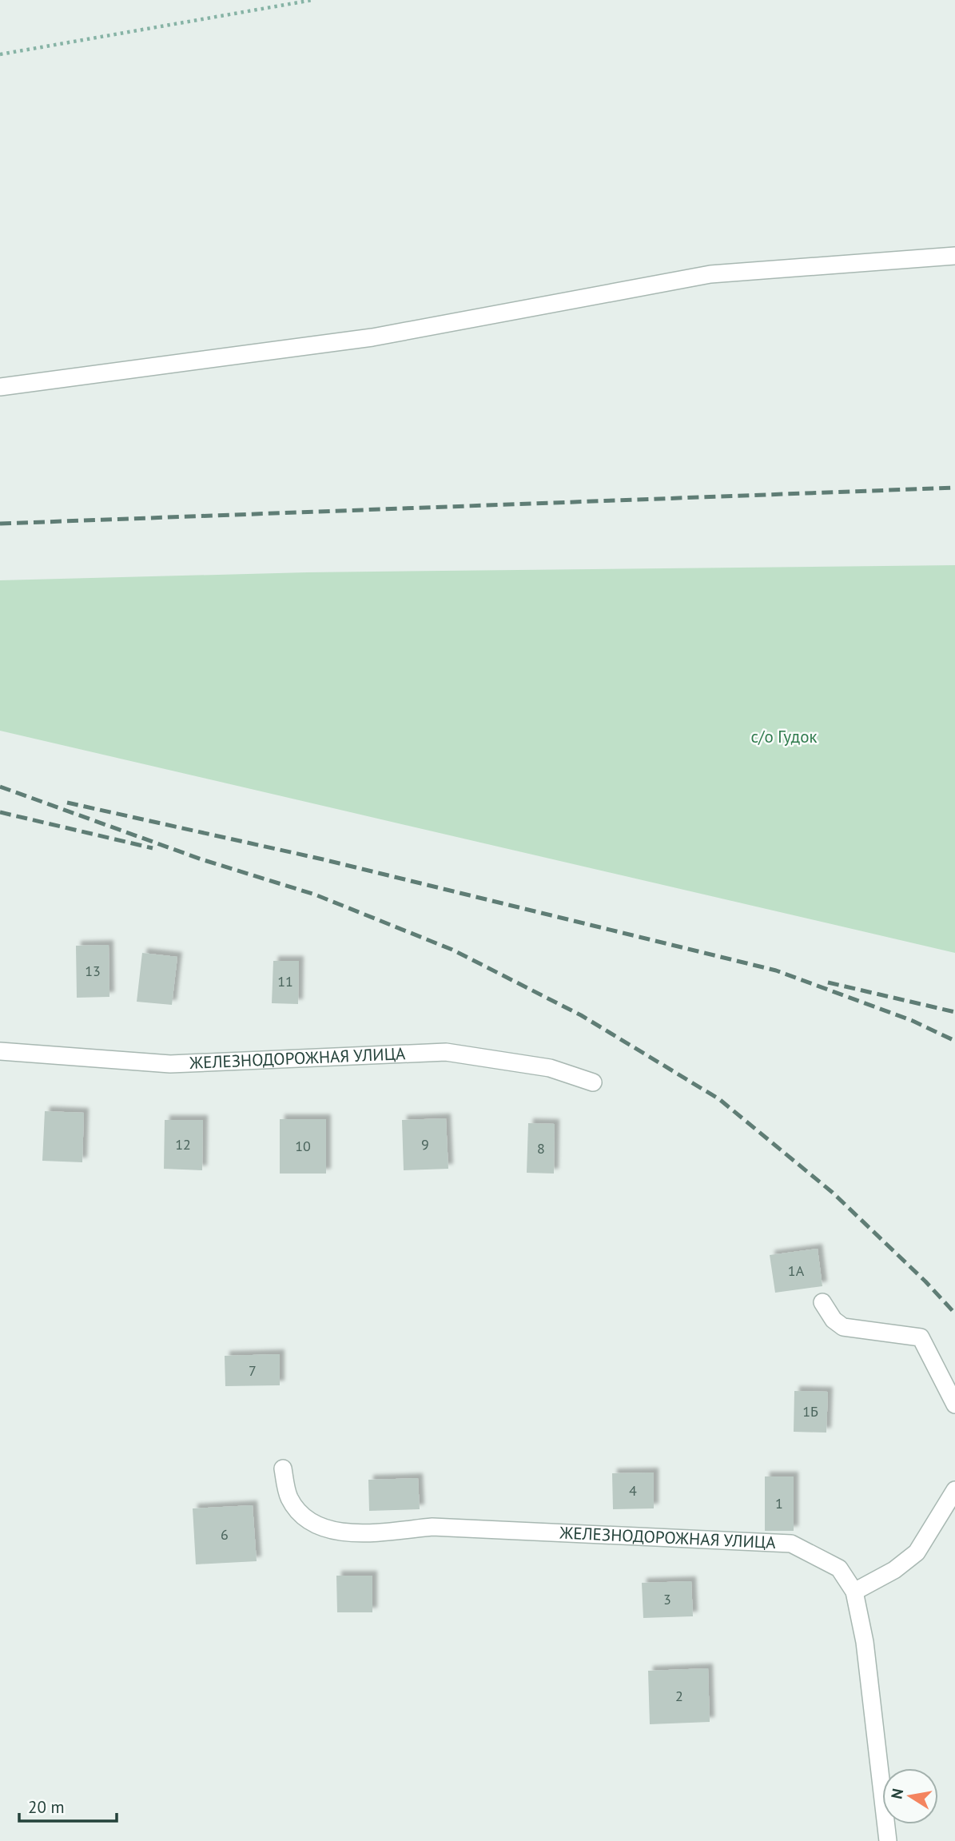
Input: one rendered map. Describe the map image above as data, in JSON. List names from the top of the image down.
{
  "streets": {
    "street": ["ЖЕЛЕЗНОДОРОЖНАЯ УЛИЦА"]
  },
  "parks": ["с/о Гудок"],
  "house_numbers": [
    "13",
    "11",
    "12",
    "9",
    "10",
    "8",
    "1А",
    "7",
    "1Б",
    "4",
    "1",
    "6",
    "3",
    "2"
  ],
  "scale_bar": "20 m",
  "north": "left"
}
